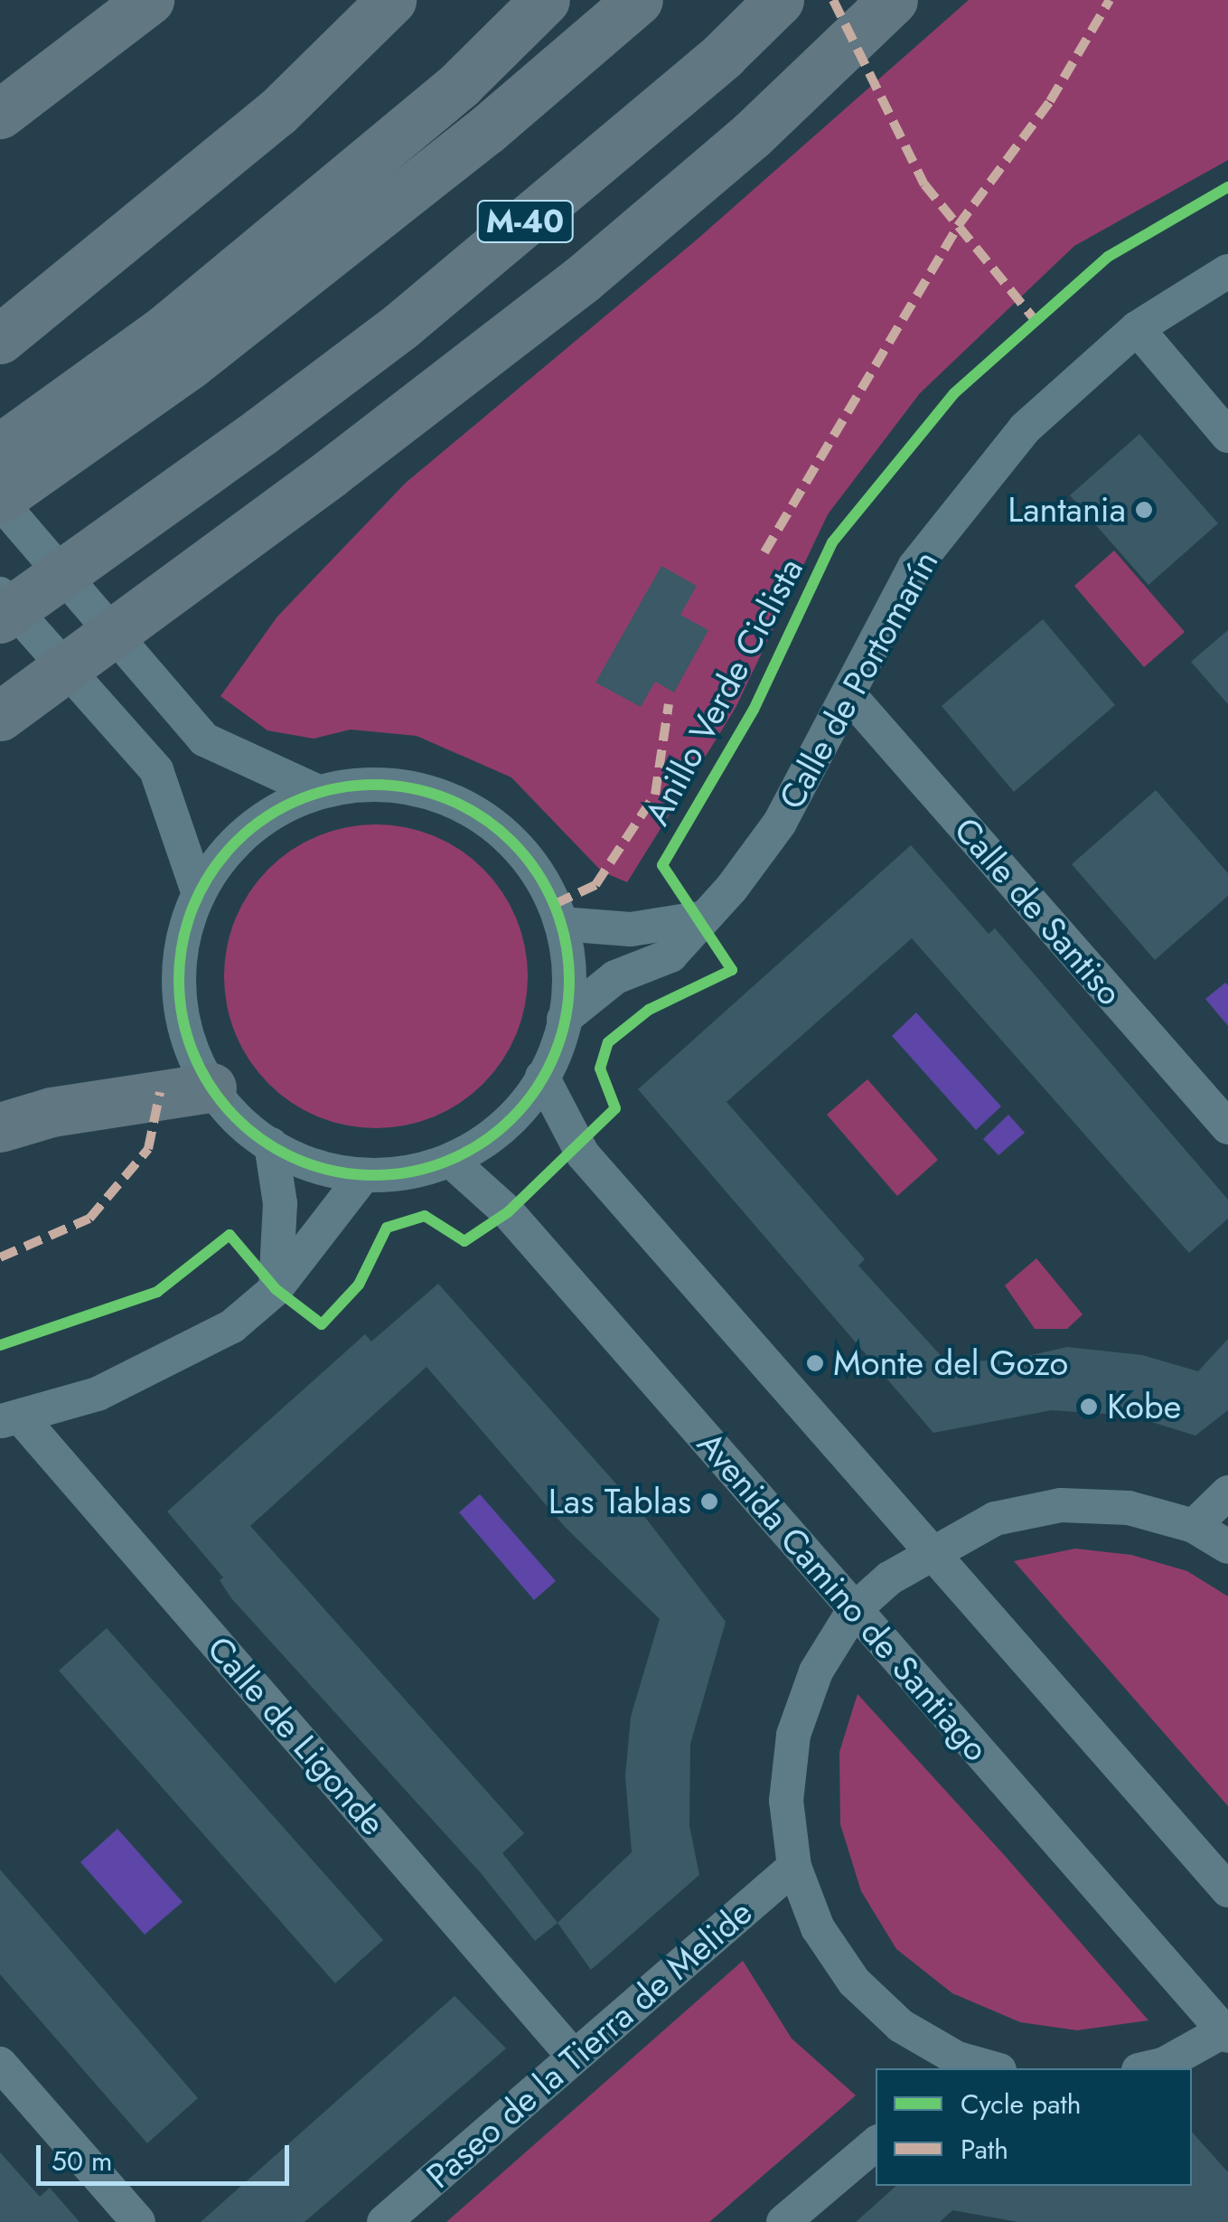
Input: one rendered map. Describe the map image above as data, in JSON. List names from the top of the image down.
{
  "streets": {
    "highway": ["M-40"],
    "street": [
      "Calle de Portomarín",
      "Calle de Santiso",
      "Avenida Camino de Santiago",
      "Calle de Ligonde",
      "Paseo de la Tierra de Melide"
    ],
    "cycle path": ["Anillo Verde Ciclista"]
  },
  "crossings": [
    ["Calle de Portomarín", "Calle de Santiso"],
    ["Calle de Ligonde", "Paseo de la Tierra de Melide"]
  ],
  "places": [
    "Lantania",
    "Monte del Gozo",
    "Kobe",
    "Las Tablas"
  ],
  "legend": ["Cycle path", "Path"],
  "scale_bar": "50 m"
}
